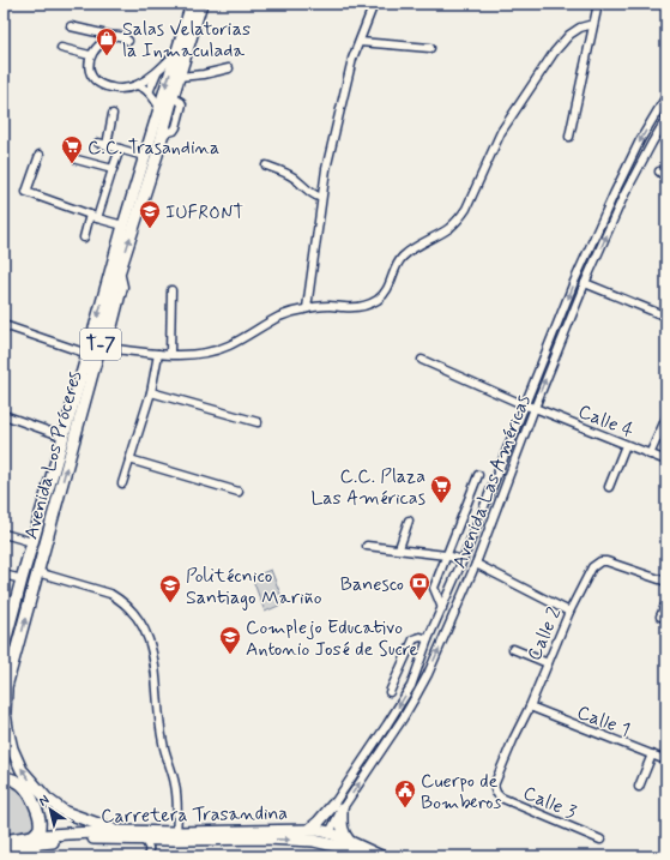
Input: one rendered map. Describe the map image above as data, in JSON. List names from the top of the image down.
{
  "streets": {
    "highway": ["T-7", "Avenida Los Próceres", "Carretera Trasandina"],
    "street": [
      "Calle 4",
      "Avenida Las Américas",
      "Calle 2",
      "Calle 1",
      "Calle 3"
    ]
  },
  "crossings": [
    ["Calle 4", "Avenida Las Américas"],
    ["Avenida Los Próceres", "Carretera Trasandina"],
    ["Avenida Las Américas", "Carretera Trasandina"],
    ["Calle 2", "Calle 1"],
    ["Calle 2", "Calle 3"]
  ],
  "places": {
    "shop": ["Salas Velatorias la Inmaculada"],
    "supermarket": ["C.C. Trasandina", "C.C. Plaza Las Américas"],
    "school or university": ["IUFRONT", "Politécnico Santiago Mariño", "Complejo Educativo Antonio José de Sucre"],
    "bank": ["Banesco"],
    "public building": ["Cuerpo de Bomberos"]
  },
  "north": "top left"
}
